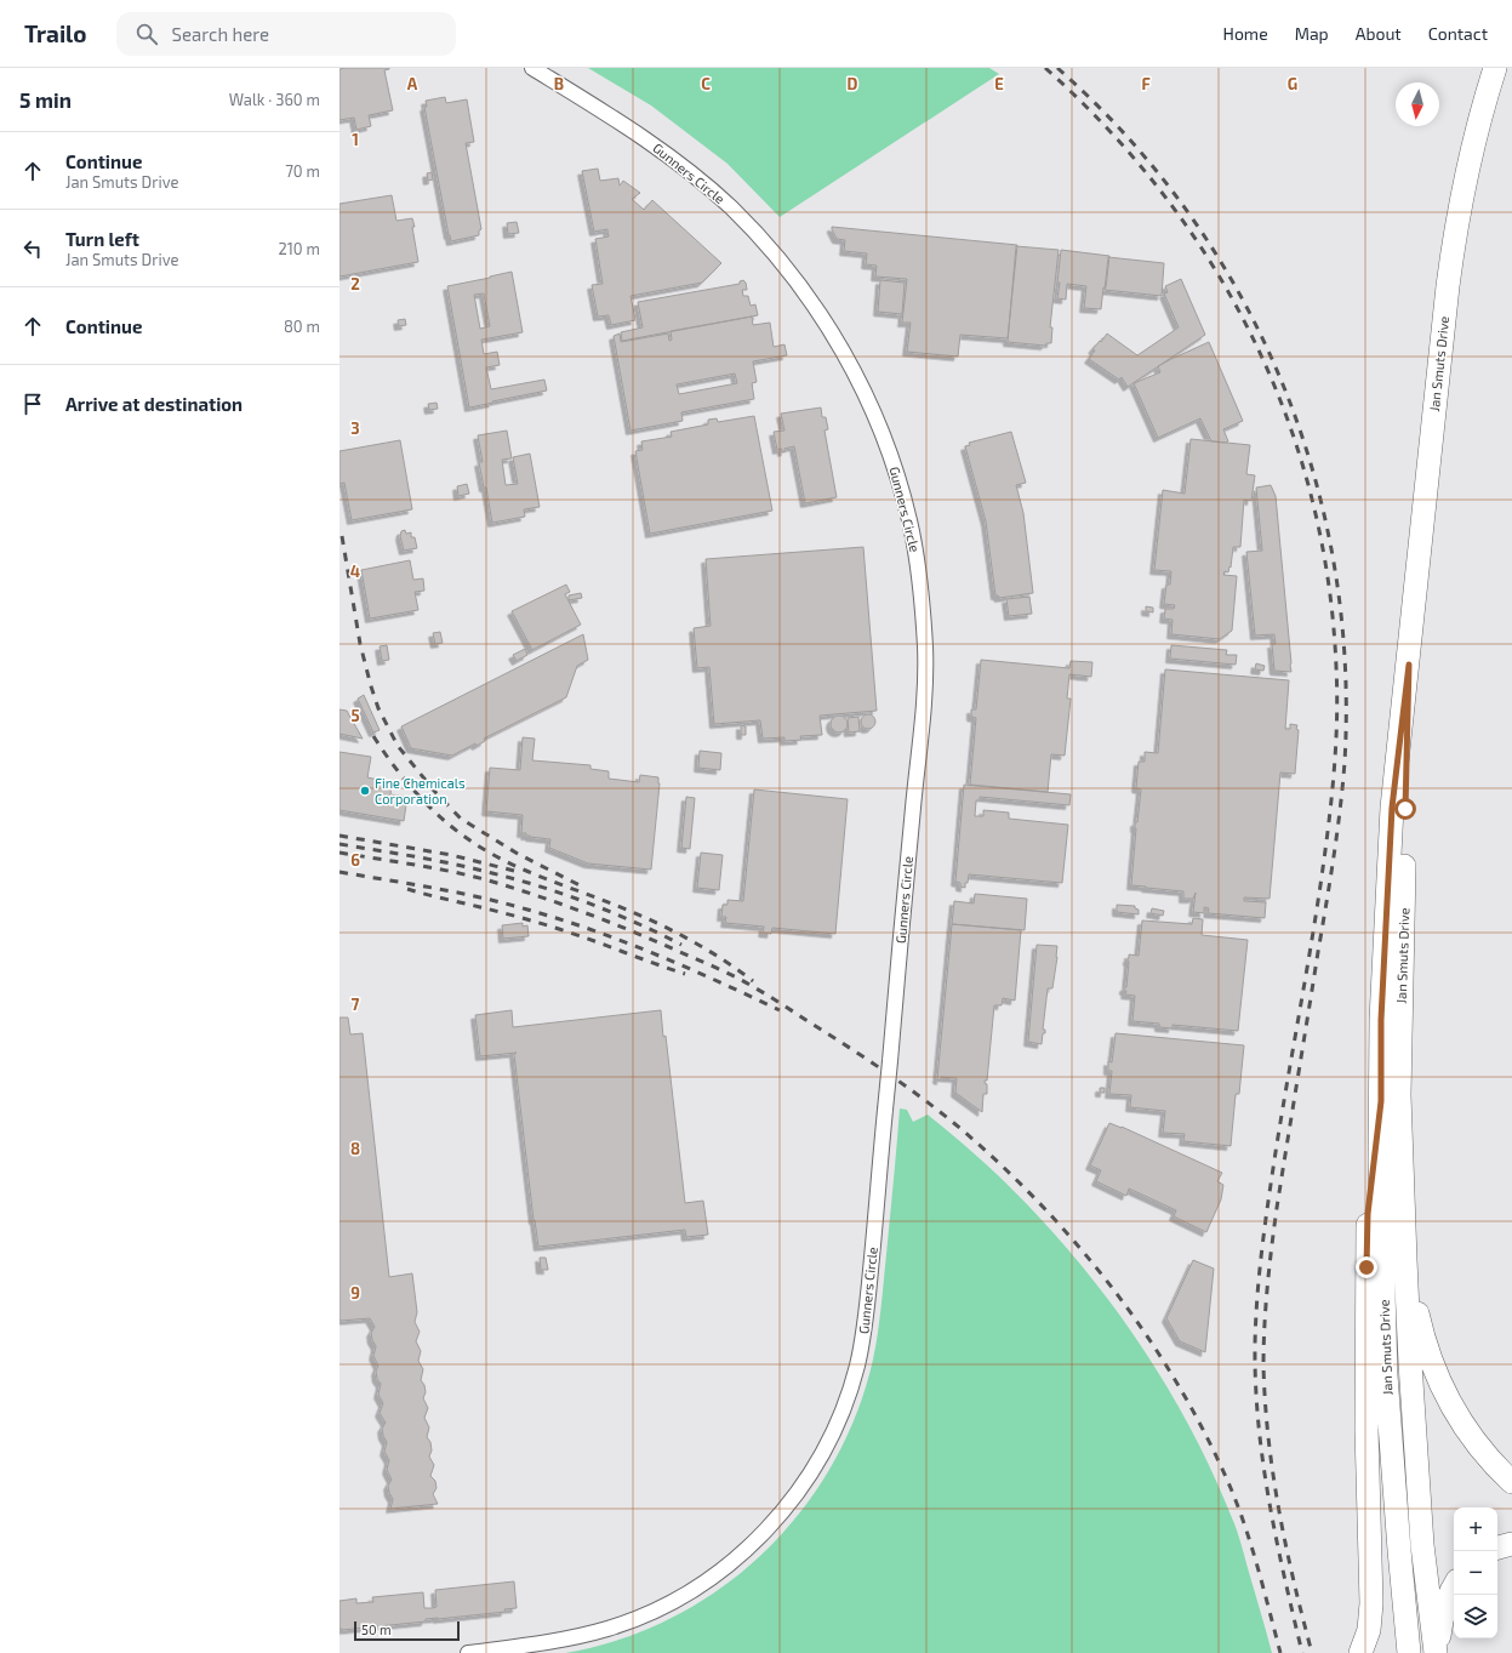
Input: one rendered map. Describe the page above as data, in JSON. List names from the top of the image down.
{
  "streets": {
    "main road": ["Jan Smuts Drive"],
    "street": ["Gunners Circle"]
  },
  "places": ["Fine Chemicals Corporation"],
  "scale_bar": "50 m",
  "north": "bottom",
  "page": {
    "header": "Trailo",
    "search": "Search here",
    "nav": [
      "Home",
      "Map",
      "About",
      "Contact"
    ],
    "heading": ["5 min", "Walk · 360 m"],
    "list": [
      ["Continue", "Jan Smuts Drive", "70 m"],
      ["Turn left", "Jan Smuts Drive", "210 m"],
      ["Continue", "80 m"],
      "Arrive at destination"
    ],
    "map_buttons": ["+", "−"],
    "scale": "50 m"
  },
  "grid": {
    "columns": [
      "A",
      "B",
      "C",
      "D",
      "E",
      "F",
      "G"
    ],
    "rows": [
      "1",
      "2",
      "3",
      "4",
      "5",
      "6",
      "7",
      "8",
      "9"
    ]
  }
}
